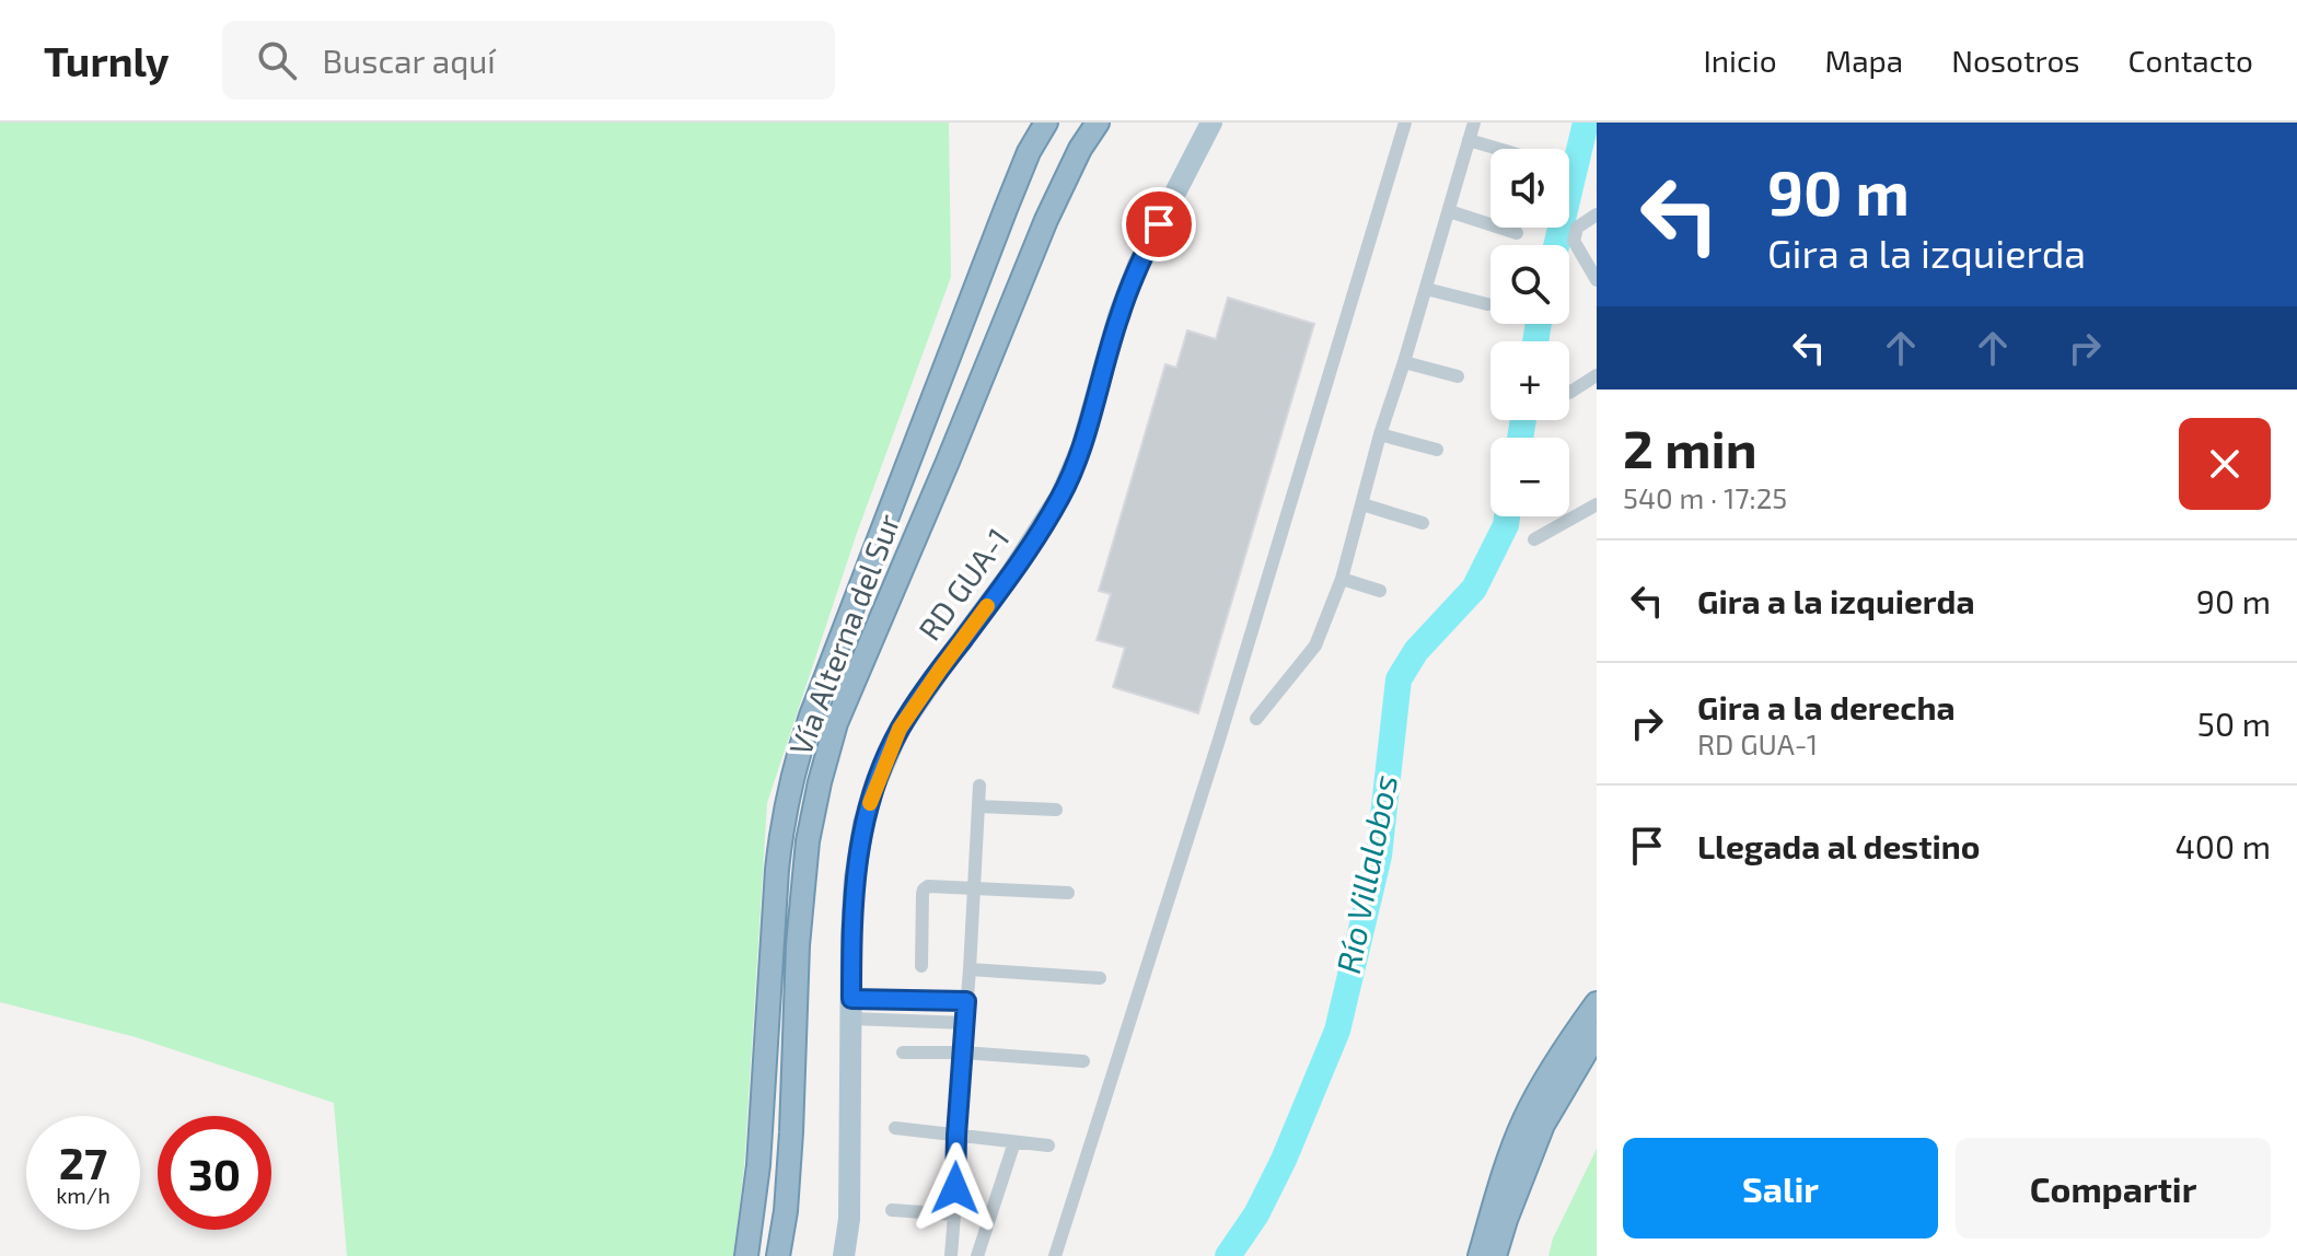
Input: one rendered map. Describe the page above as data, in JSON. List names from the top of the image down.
{
  "streets": {
    "highway": ["Vía Alterna del Sur"],
    "main road": ["RD GUA-1"]
  },
  "water": ["Río Villalobos"],
  "page": {
    "header": "Turnly",
    "search": "Buscar aquí",
    "nav": [
      "Inicio",
      "Mapa",
      "Nosotros",
      "Contacto"
    ],
    "turn": ["90 m", "Gira a la izquierda"],
    "map_buttons": ["+", "−"],
    "heading": ["2 min", "540 m · 17:25"],
    "list": [
      {
        "name": "Gira a la izquierda",
        "value": "90 m"
      },
      {
        "name": "Gira a la derecha",
        "note": "RD GUA-1",
        "value": "50 m"
      },
      {
        "name": "Llegada al destino",
        "value": "400 m"
      }
    ],
    "speed": "27 km/h",
    "limit": "30",
    "buttons": ["Salir", "Compartir"]
  }
}
